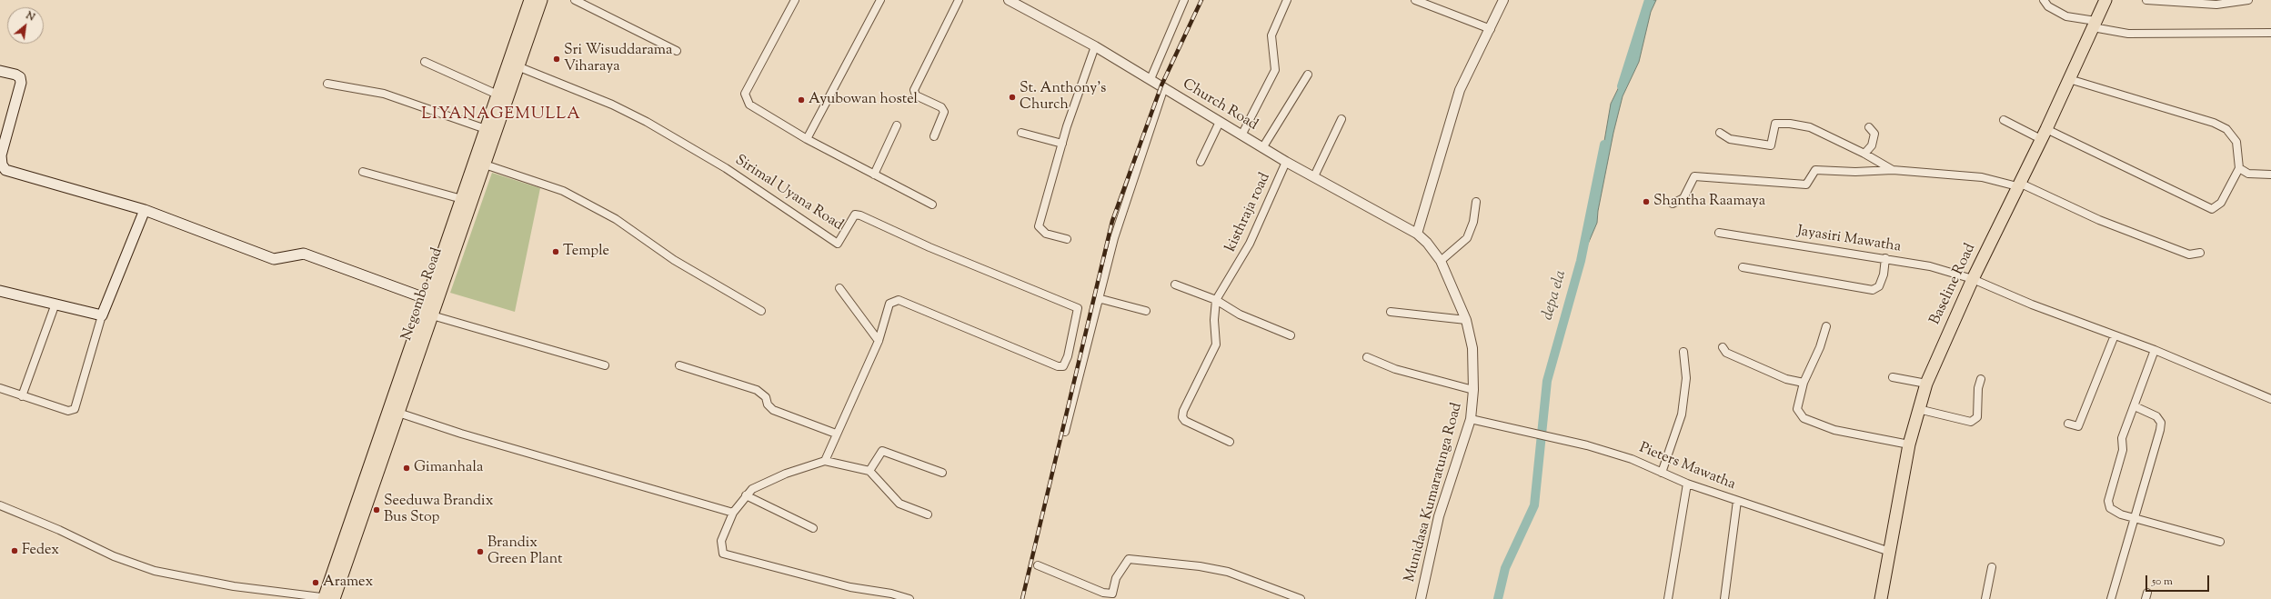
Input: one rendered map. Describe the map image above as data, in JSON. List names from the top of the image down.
{
  "streets": {
    "main road": ["Baseline Road", "Negombo Road"],
    "street": [
      "Church Road",
      "Sirimal Uyana Road",
      "kisthraja road",
      "Jayasiri Mawatha",
      "Pieters Mawatha",
      "Munidasa Kumaratunga Road"
    ]
  },
  "crossings": [
    ["Church Road", "kisthraja road"],
    ["Church Road", "Munidasa Kumaratunga Road"],
    ["Sirimal Uyana Road", "Negombo Road"],
    ["Jayasiri Mawatha", "Baseline Road"],
    ["Baseline Road", "Pieters Mawatha"],
    ["Pieters Mawatha", "Munidasa Kumaratunga Road"]
  ],
  "districts": ["LIYANAGEMULLA"],
  "water": ["depa ela"],
  "places": [
    "Sri Wisuddarama Viharaya",
    "St. Anthony's Church",
    "Ayubowan hostel",
    "Shantha Raamaya",
    "Temple",
    "Gimanhala",
    "Seeduwa Brandix Bus Stop",
    "Fedex",
    "Brandix Green Plant",
    "Aramex"
  ],
  "scale_bar": "50 m",
  "north": "top right"
}
